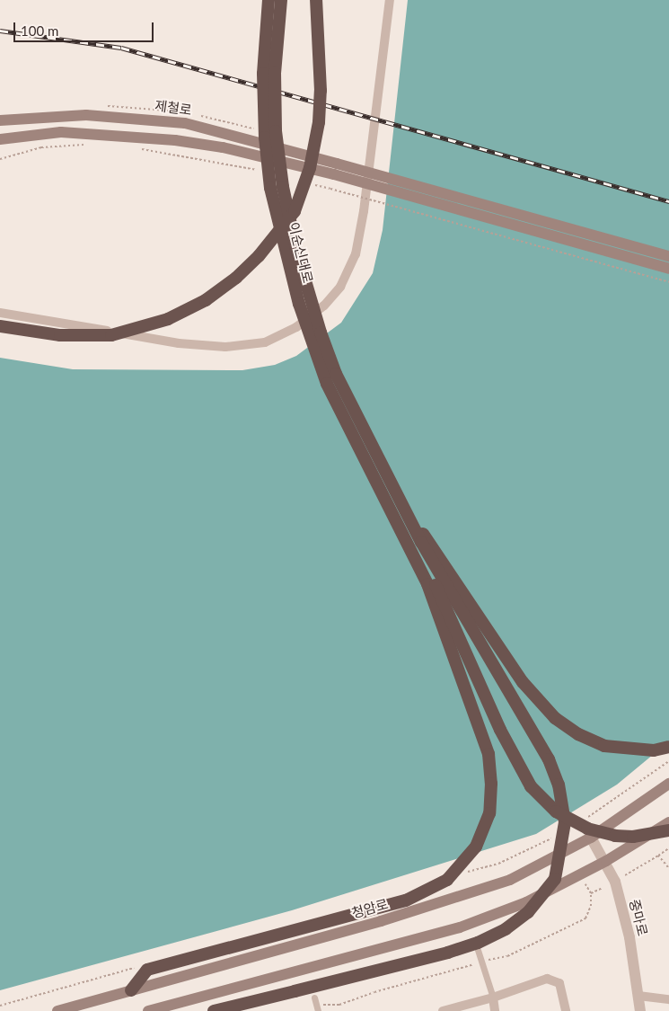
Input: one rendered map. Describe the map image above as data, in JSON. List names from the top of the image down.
{
  "streets": {
    "highway": ["이순신대로"],
    "main road": ["제철로", "청암로"],
    "street": ["중마로"]
  },
  "crossings": [
    ["청암로", "중마로"]
  ],
  "scale_bar": "100 m"
}
